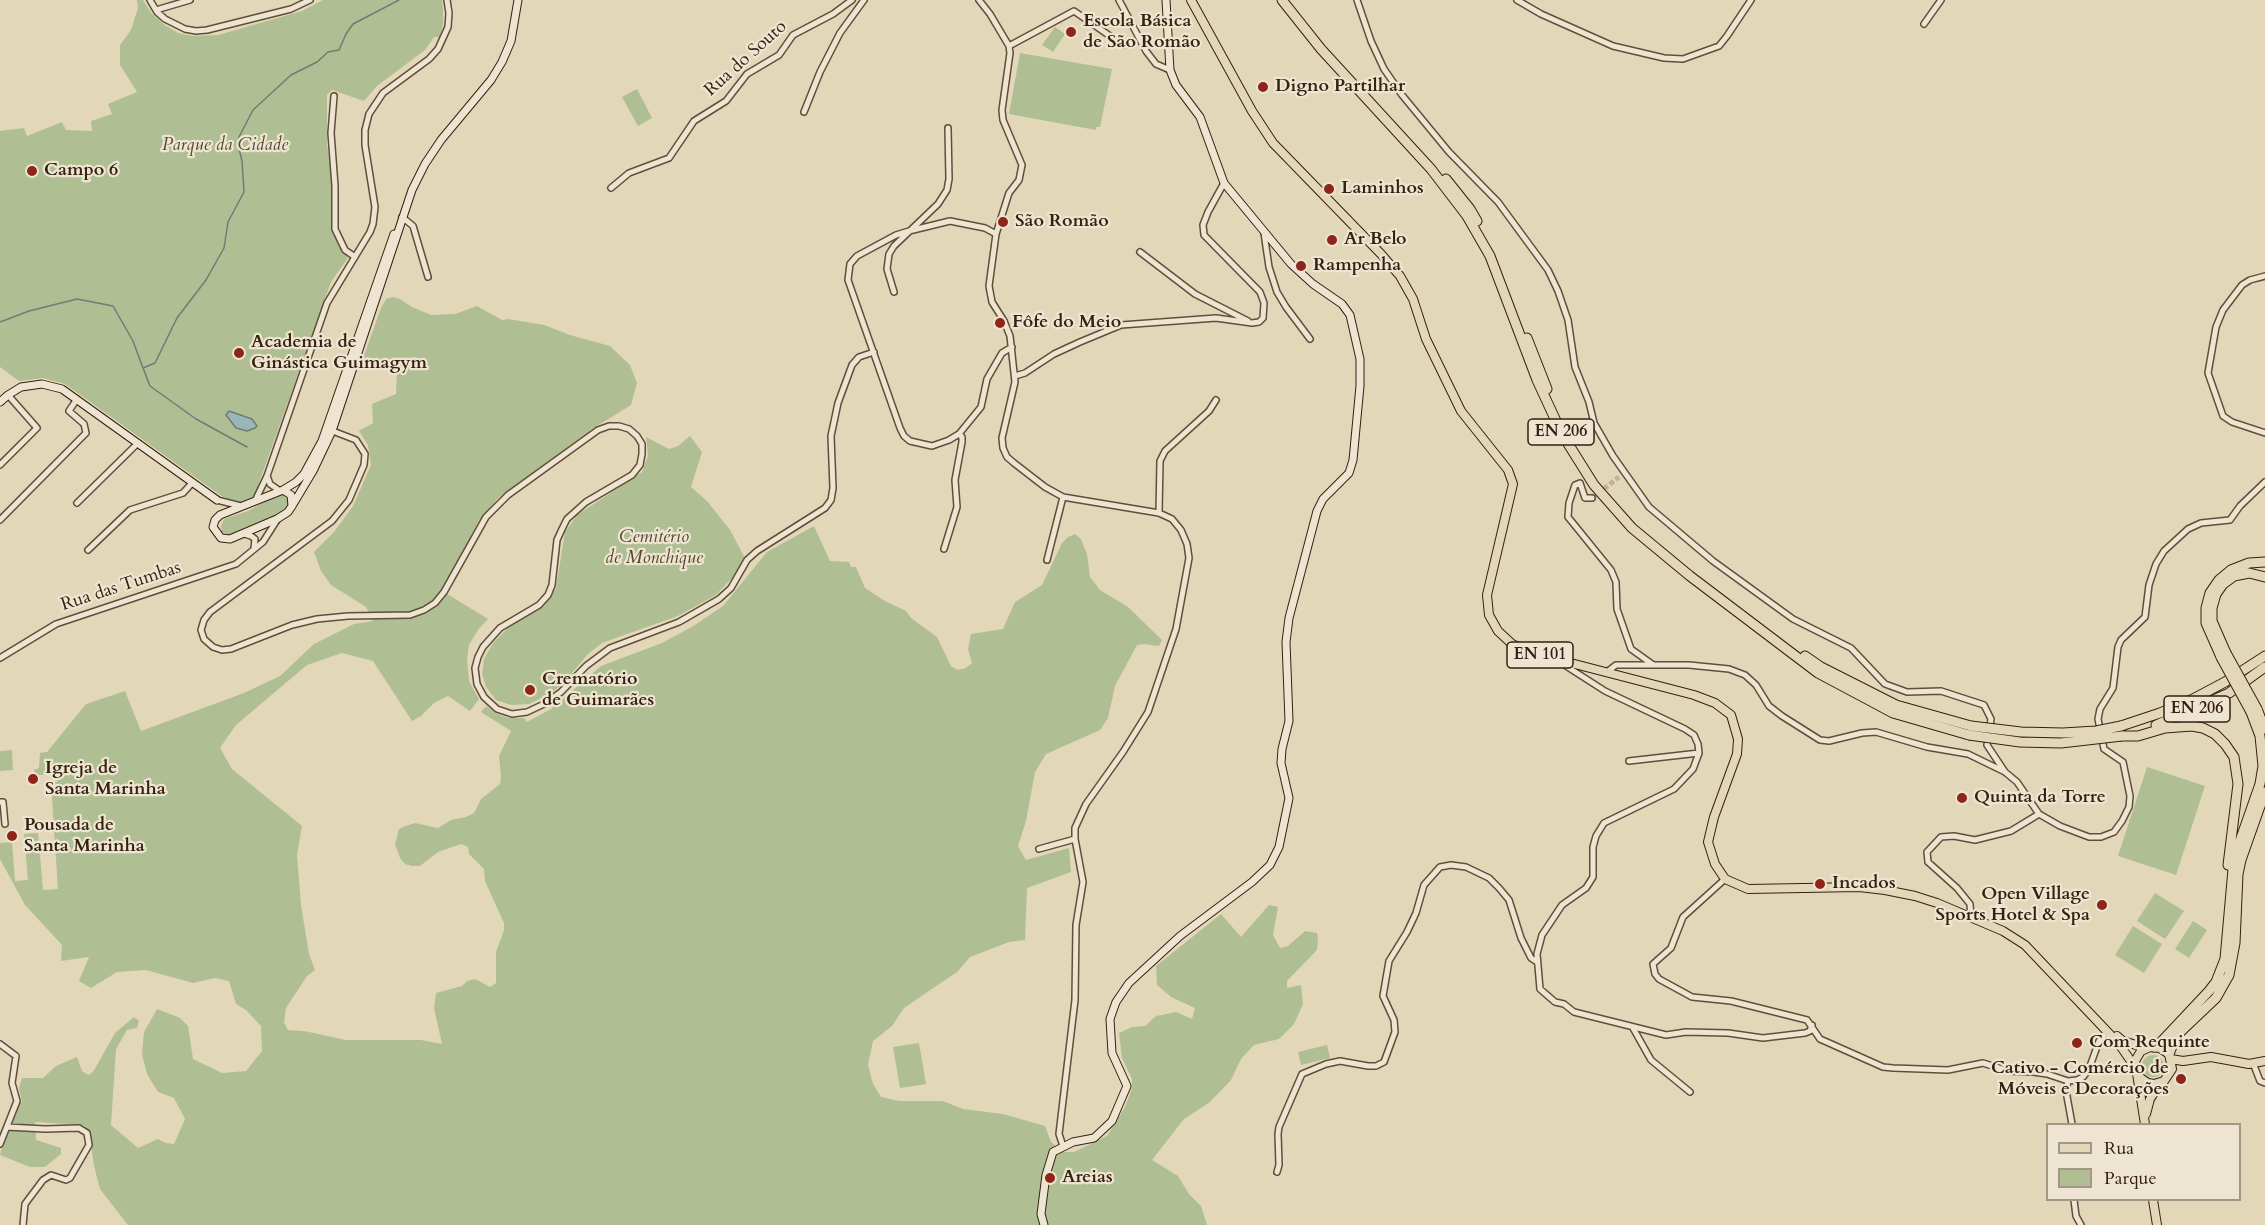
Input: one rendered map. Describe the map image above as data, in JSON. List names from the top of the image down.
{
  "streets": {
    "highway": ["EN 206"],
    "main road": ["EN 101"],
    "street": ["Rua do Souto", "Rua das Tumbas"]
  },
  "parks": ["Parque da Cidade", "Cemitério de Monchique"],
  "places": [
    "Escola Básica de São Romão",
    "Digno Partilhar",
    "Campo 6",
    "Laminhos",
    "São Romão",
    "Ar Belo",
    "Rampenha",
    "Fôfe do Meio",
    "Academia de Ginástica Guimagym",
    "Crematório de Guimarães",
    "Igreja de Santa Marinha",
    "Quinta da Torre",
    "Pousada de Santa Marinha",
    "Incados",
    "Open Village Sports Hotel & Spa",
    "Com Requinte",
    "Cativo - Comércio de Móveis e Decorações",
    "Areias"
  ],
  "legend": ["Rua", "Parque"]
}
